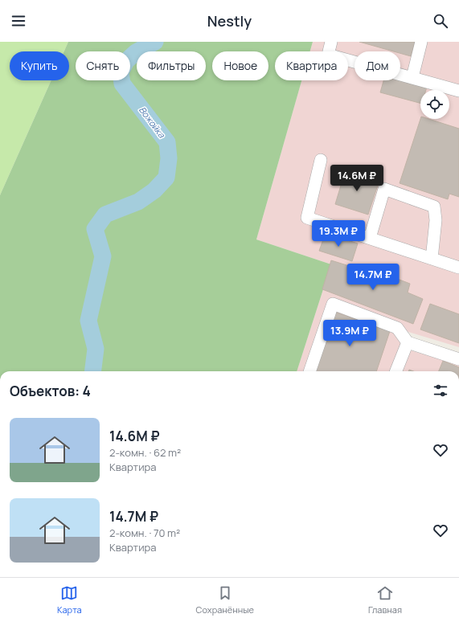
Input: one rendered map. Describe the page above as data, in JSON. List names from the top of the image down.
{
  "water": ["Вожойка"],
  "page": {
    "header": "Nestly",
    "chip": [
      "Купить",
      "Снять",
      "Фильтры",
      "Новое",
      "Квартира",
      "Дом"
    ],
    "price": [
      "14.6M ₽",
      "19.3M ₽",
      "14.7M ₽",
      "13.9M ₽"
    ],
    "heading": "Объектов: 4",
    "list": [
      {
        "name": "14.6M ₽",
        "note": "2-комн. · 62 m² · Квартира"
      },
      {
        "name": "14.7M ₽",
        "note": "2-комн. · 70 m² · Квартира"
      }
    ],
    "tabs": ["Карта", "Сохранённые", "Главная"]
  }
}
